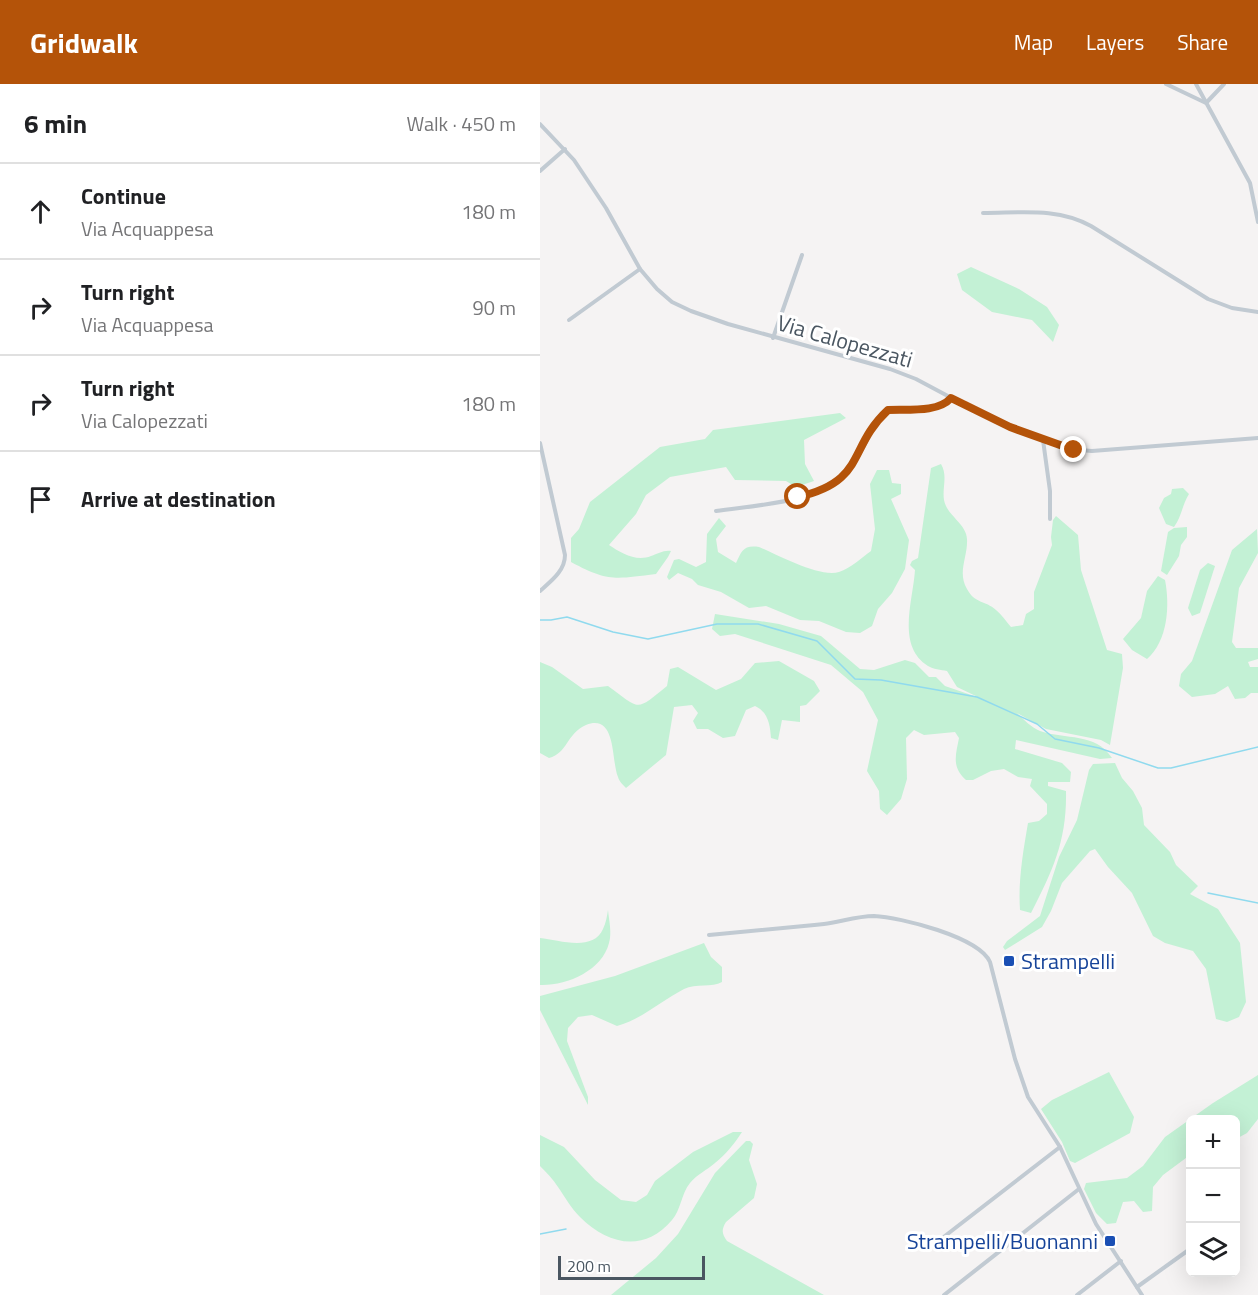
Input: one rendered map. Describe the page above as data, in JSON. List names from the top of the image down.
{
  "streets": {
    "street": ["Via Calopezzati"]
  },
  "places": {
    "transit": ["Strampelli", "Strampelli/Buonanni"]
  },
  "scale_bar": "200 m",
  "page": {
    "header": "Gridwalk",
    "nav": ["Map", "Layers", "Share"],
    "heading": ["6 min", "Walk · 450 m"],
    "list": [
      ["Continue", "Via Acquappesa", "180 m"],
      ["Turn right", "Via Acquappesa", "90 m"],
      ["Turn right", "Via Calopezzati", "180 m"],
      "Arrive at destination"
    ],
    "map_buttons": ["+", "−"],
    "scale": "200 m"
  }
}
